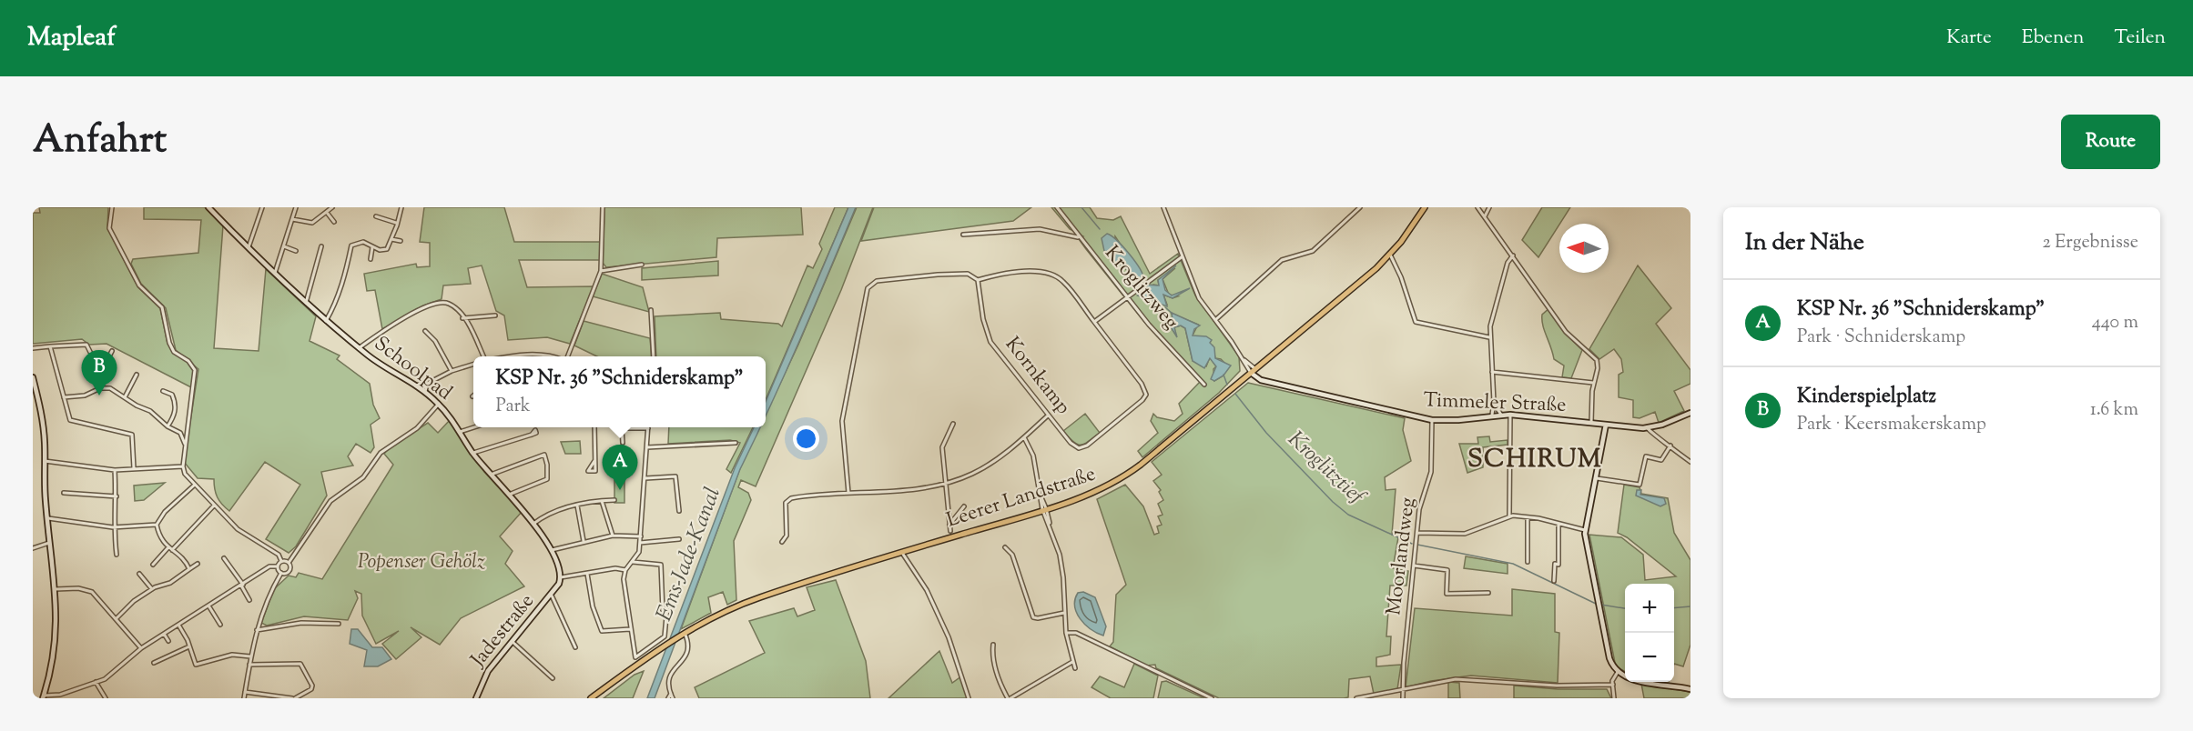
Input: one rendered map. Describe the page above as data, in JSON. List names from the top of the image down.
{
  "streets": {
    "main road": ["Leerer Landstraße"],
    "street": [
      "Kroglitzweg",
      "Schoolpad",
      "Kornkamp",
      "Timmeler Straße",
      "Moorlandweg",
      "Jadestraße"
    ]
  },
  "crossings": [
    ["Schoolpad", "Jadestraße"],
    ["Timmeler Straße", "Leerer Landstraße"],
    ["Timmeler Straße", "Moorlandweg"]
  ],
  "districts": ["SCHIRUM"],
  "water": ["Kroglitztief", "Ems-Jade-Kanal"],
  "parks": ["Popenser Gehölz"],
  "north": "left",
  "page": {
    "header": "Mapleaf",
    "nav": ["Karte", "Ebenen", "Teilen"],
    "title": "Anfahrt",
    "buttons": "Route",
    "heading": ["In der Nähe", "2 Ergebnisse"],
    "list": [
      {
        "mark": "A",
        "name": "KSP Nr. 36 \"Schniderskamp\"",
        "note": "Park · Schniderskamp",
        "value": "440 m"
      },
      {
        "mark": "B",
        "name": "Kinderspielplatz",
        "note": "Park · Keersmakerskamp",
        "value": "1.6 km"
      }
    ],
    "pins": ["B", "A"],
    "popup": ["KSP Nr. 36 \"Schniderskamp\"", "Park"],
    "map_buttons": ["+", "−"]
  }
}
